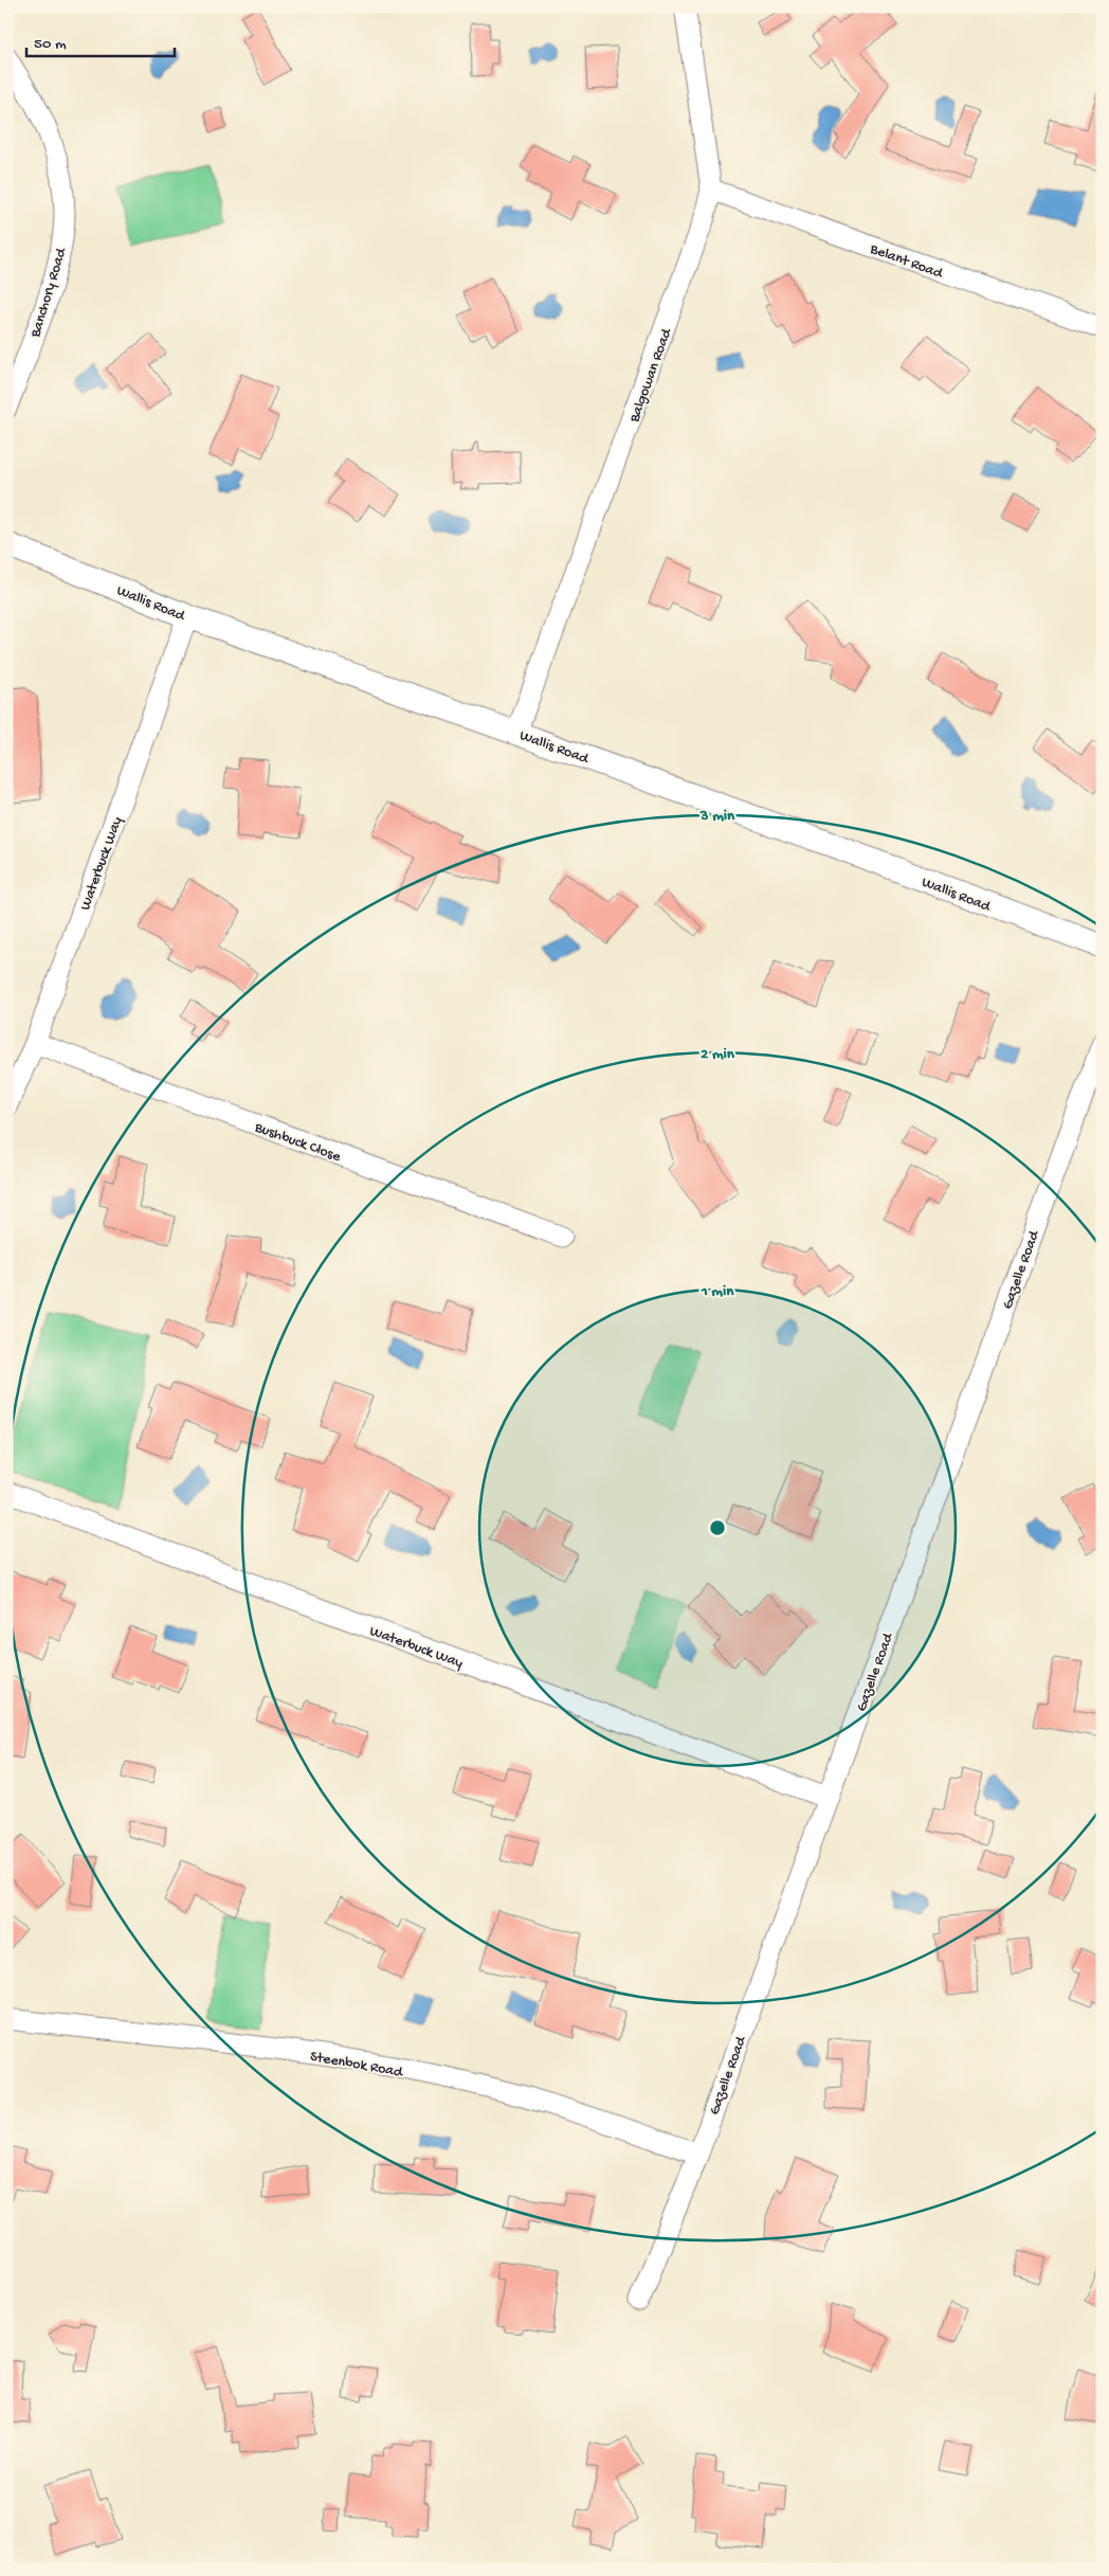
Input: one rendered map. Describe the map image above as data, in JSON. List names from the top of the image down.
{
  "streets": {
    "street": [
      "Belant Road",
      "Banchory Road",
      "Balgowan Road",
      "Wallis Road",
      "Waterbuck Way",
      "Bushbuck Close",
      "Gazelle Road",
      "Steenbok Road"
    ]
  },
  "crossings": [
    ["Belant Road", "Balgowan Road"],
    ["Balgowan Road", "Wallis Road"],
    ["Wallis Road", "Waterbuck Way"],
    ["Waterbuck Way", "Bushbuck Close"],
    ["Waterbuck Way", "Gazelle Road"],
    ["Gazelle Road", "Steenbok Road"]
  ],
  "scale_bar": "50 m",
  "rings": ["3 min", "2 min", "1 min"]
}
